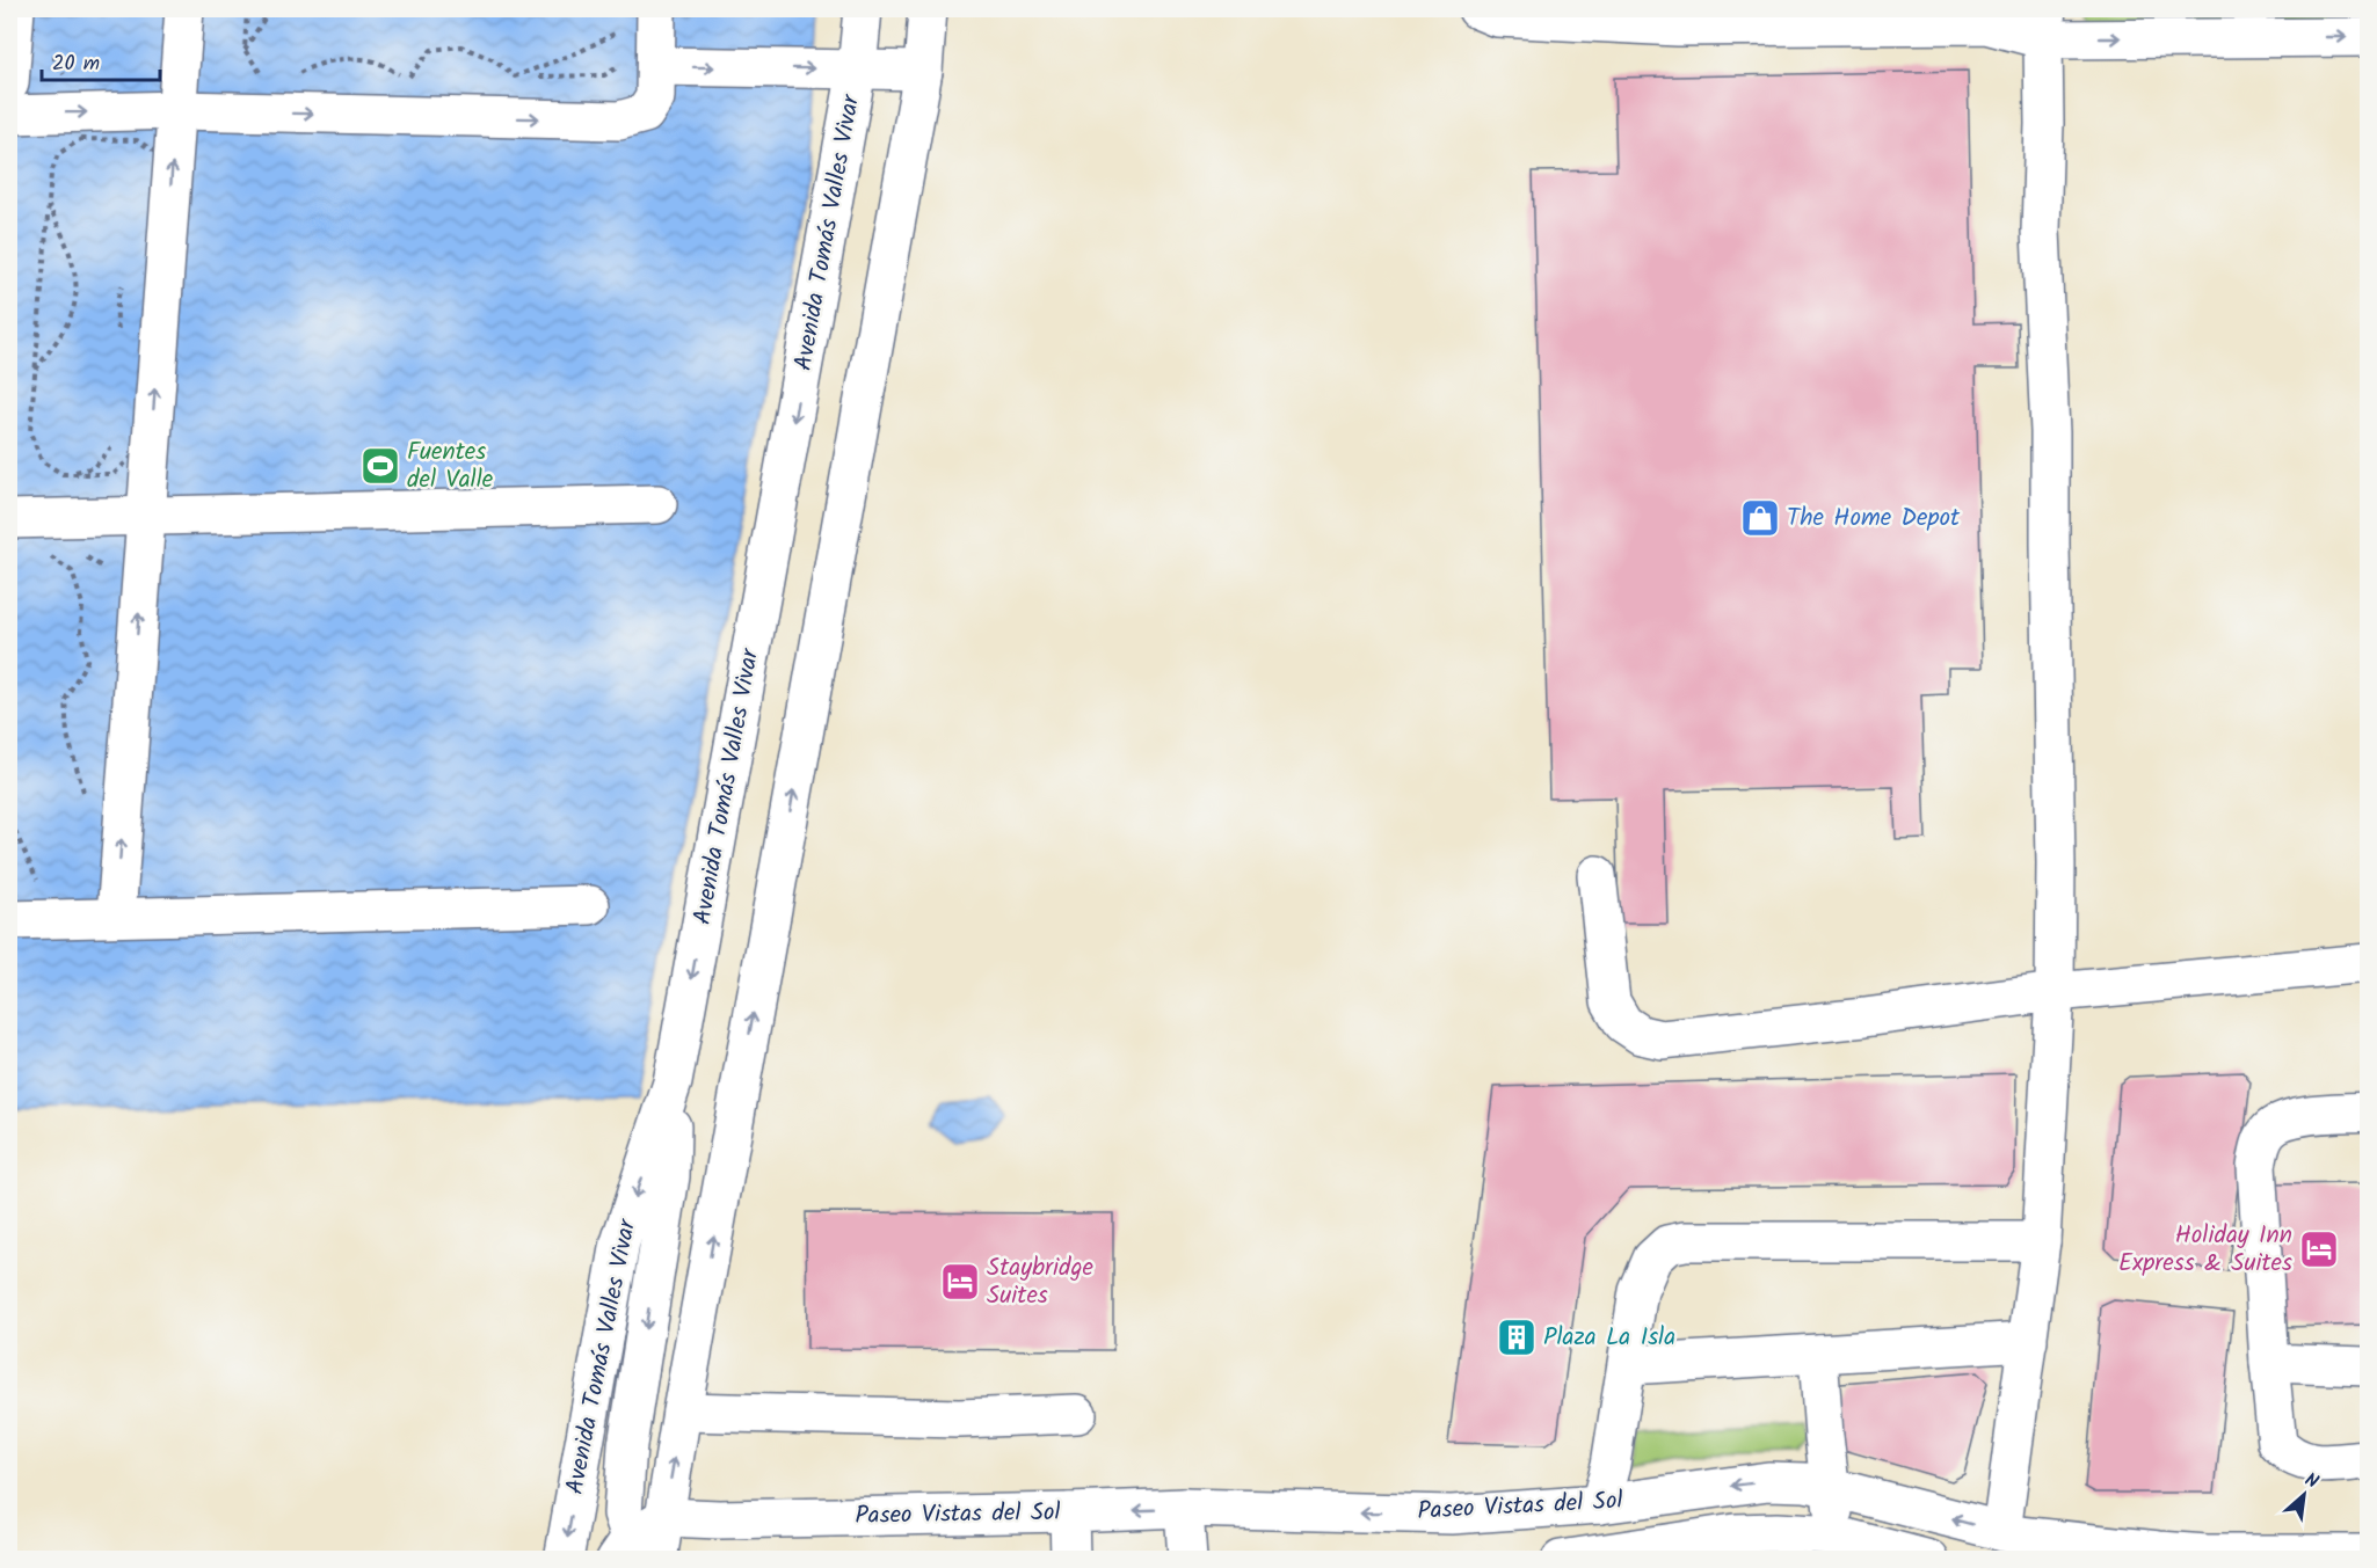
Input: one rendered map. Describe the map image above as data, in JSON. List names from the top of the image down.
{
  "streets": {
    "street": ["Avenida Tomás Valles Vivar", "Paseo Vistas del Sol"]
  },
  "places": {
    "sports": ["Fuentes del Valle"],
    "shop": ["The Home Depot"],
    "hotel": ["Holiday Inn Express & Suites", "Staybridge Suites"],
    "building": ["Plaza La Isla"]
  },
  "scale_bar": "20 m",
  "north": "top right"
}
